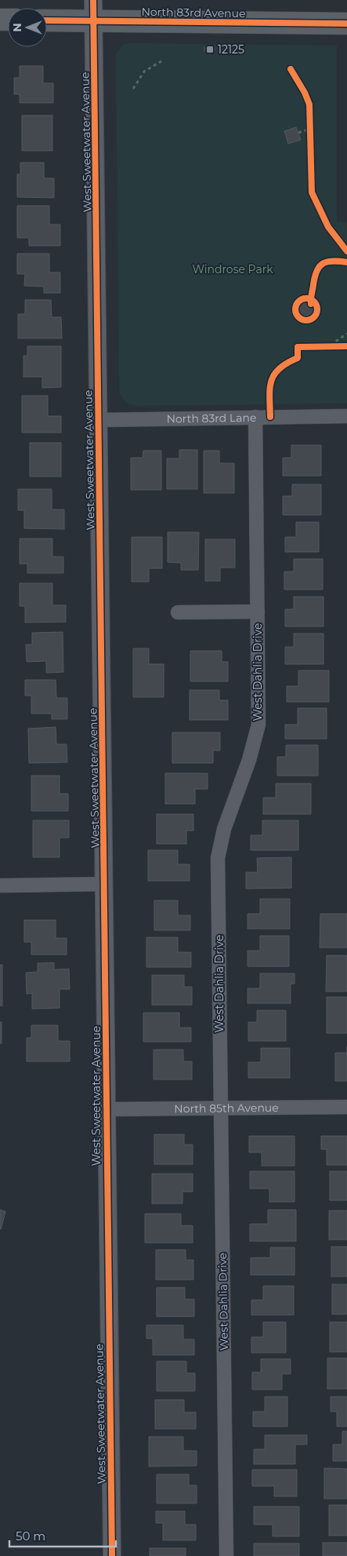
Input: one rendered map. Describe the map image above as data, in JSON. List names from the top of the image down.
{
  "streets": {
    "main road": ["North 83rd Avenue"],
    "street": [
      "West Sweetwater Avenue",
      "North 83rd Lane",
      "West Dahlia Drive",
      "North 85th Avenue"
    ]
  },
  "crossings": [
    ["North 83rd Avenue", "West Sweetwater Avenue"],
    ["West Sweetwater Avenue", "North 83rd Lane"],
    ["West Sweetwater Avenue", "North 85th Avenue"],
    ["North 83rd Lane", "West Dahlia Drive"],
    ["West Dahlia Drive", "North 85th Avenue"]
  ],
  "parks": ["Windrose Park"],
  "places": {
    "transit": ["12125"]
  },
  "scale_bar": "50 m",
  "north": "left"
}
